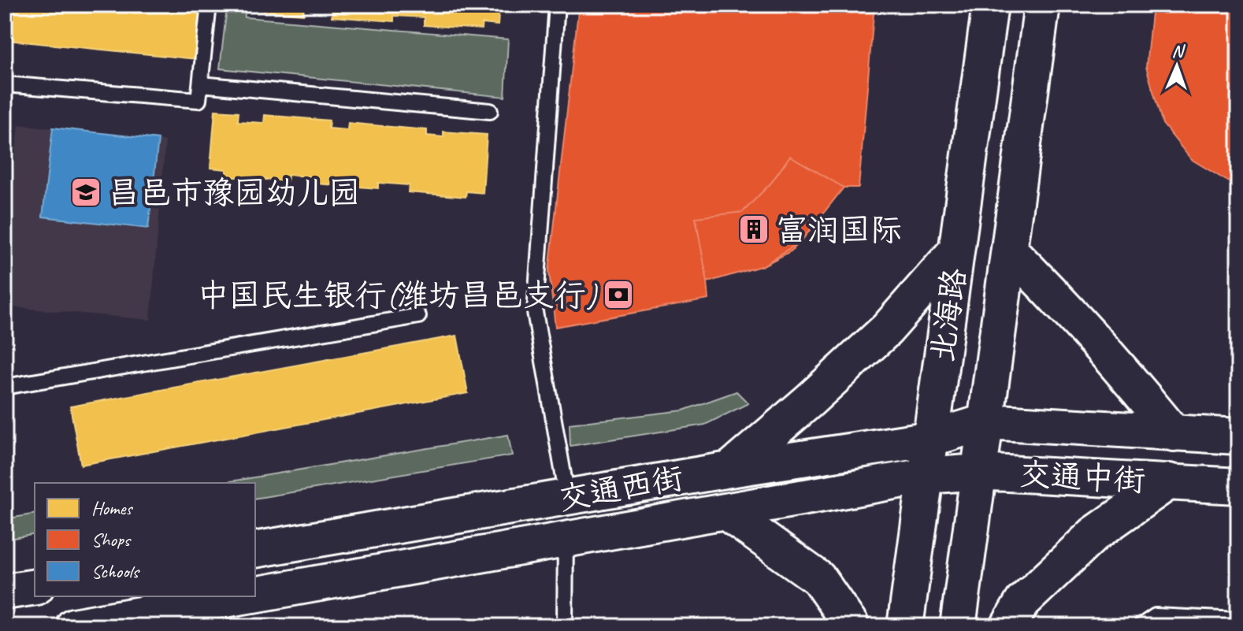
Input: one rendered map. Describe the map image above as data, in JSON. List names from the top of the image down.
{
  "streets": {
    "main road": ["北海路", "交通中街", "交通西街"]
  },
  "crossings": [
    ["北海路", "交通中街"],
    ["北海路", "交通西街"],
    ["交通中街", "交通西街"]
  ],
  "places": {
    "school or university": ["昌邑市豫园幼儿园"],
    "building": ["富润国际"],
    "bank": ["中国民生银行(潍坊昌邑支行)"]
  },
  "legend": ["Homes", "Shops", "Schools"],
  "north": "top"
}
